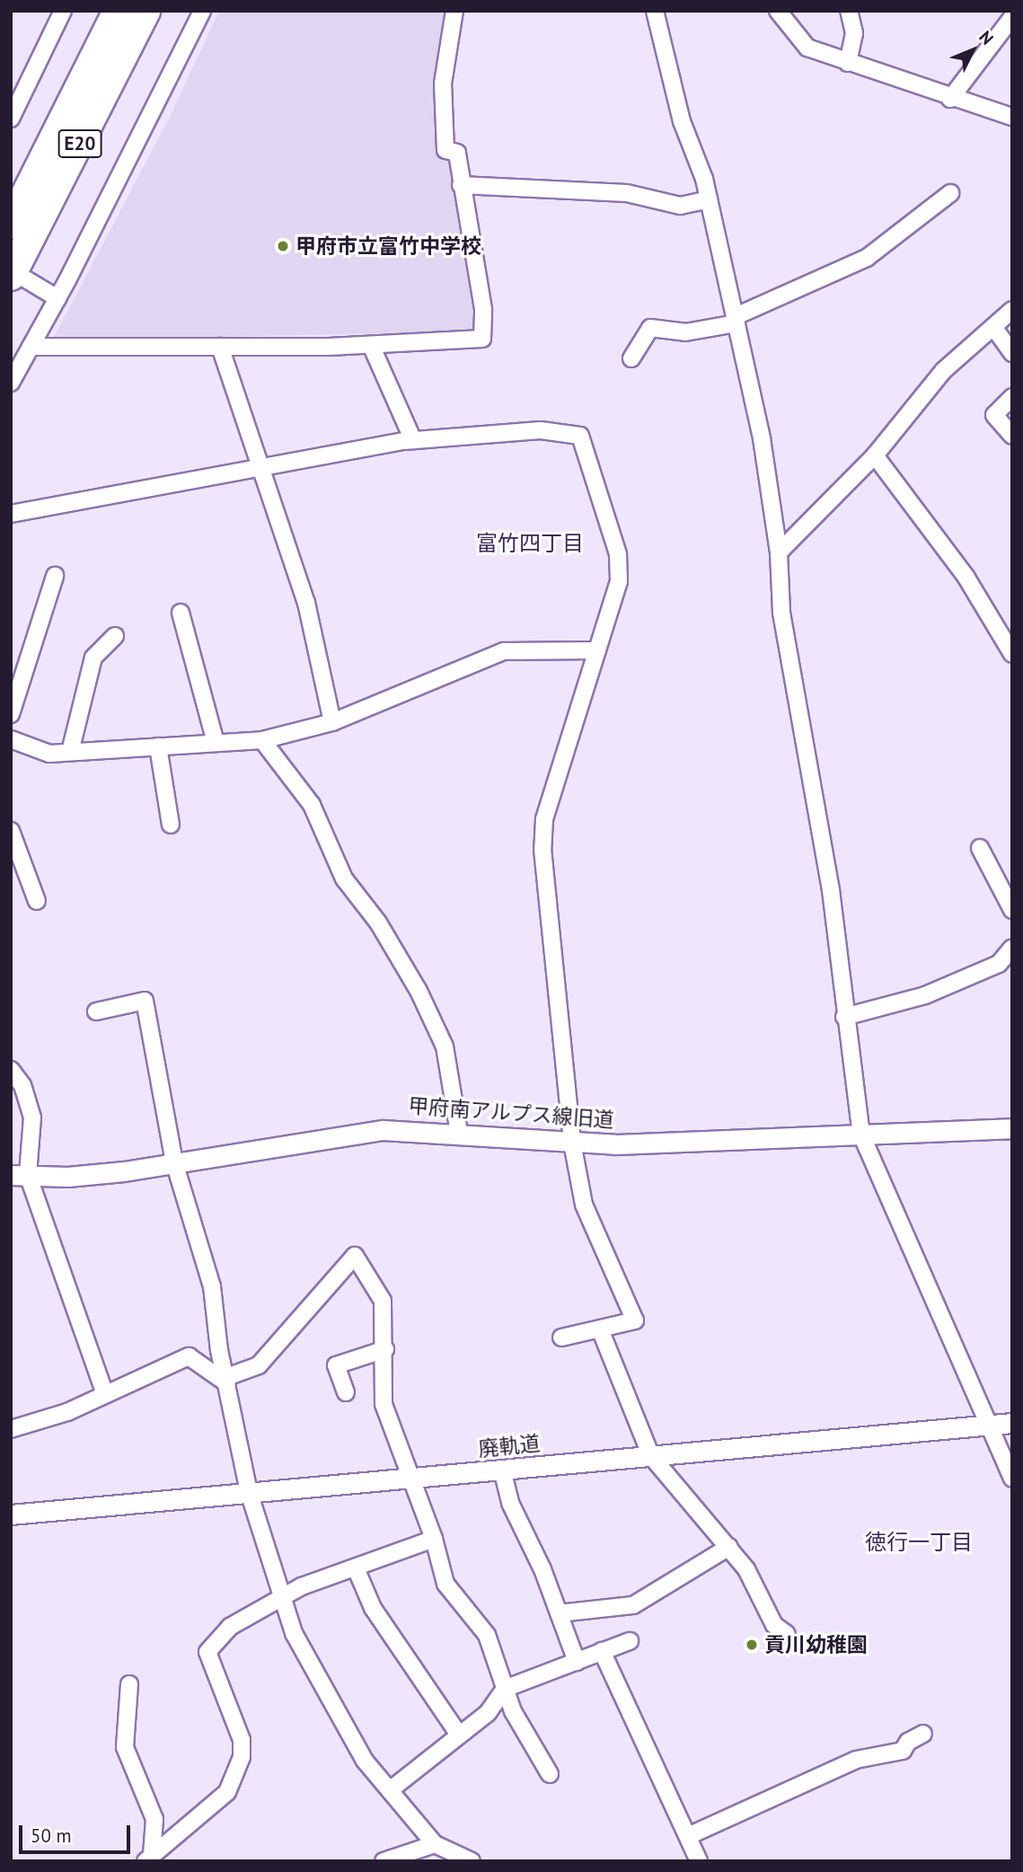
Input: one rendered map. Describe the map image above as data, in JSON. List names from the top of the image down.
{
  "streets": {
    "highway": ["E20"],
    "street": ["甲府南アルプス線旧道", "廃軌道"]
  },
  "districts": ["富竹四丁目", "徳行一丁目"],
  "places": ["甲府市立富竹中学校", "貢川幼稚園"],
  "scale_bar": "50 m",
  "north": "top right"
}
